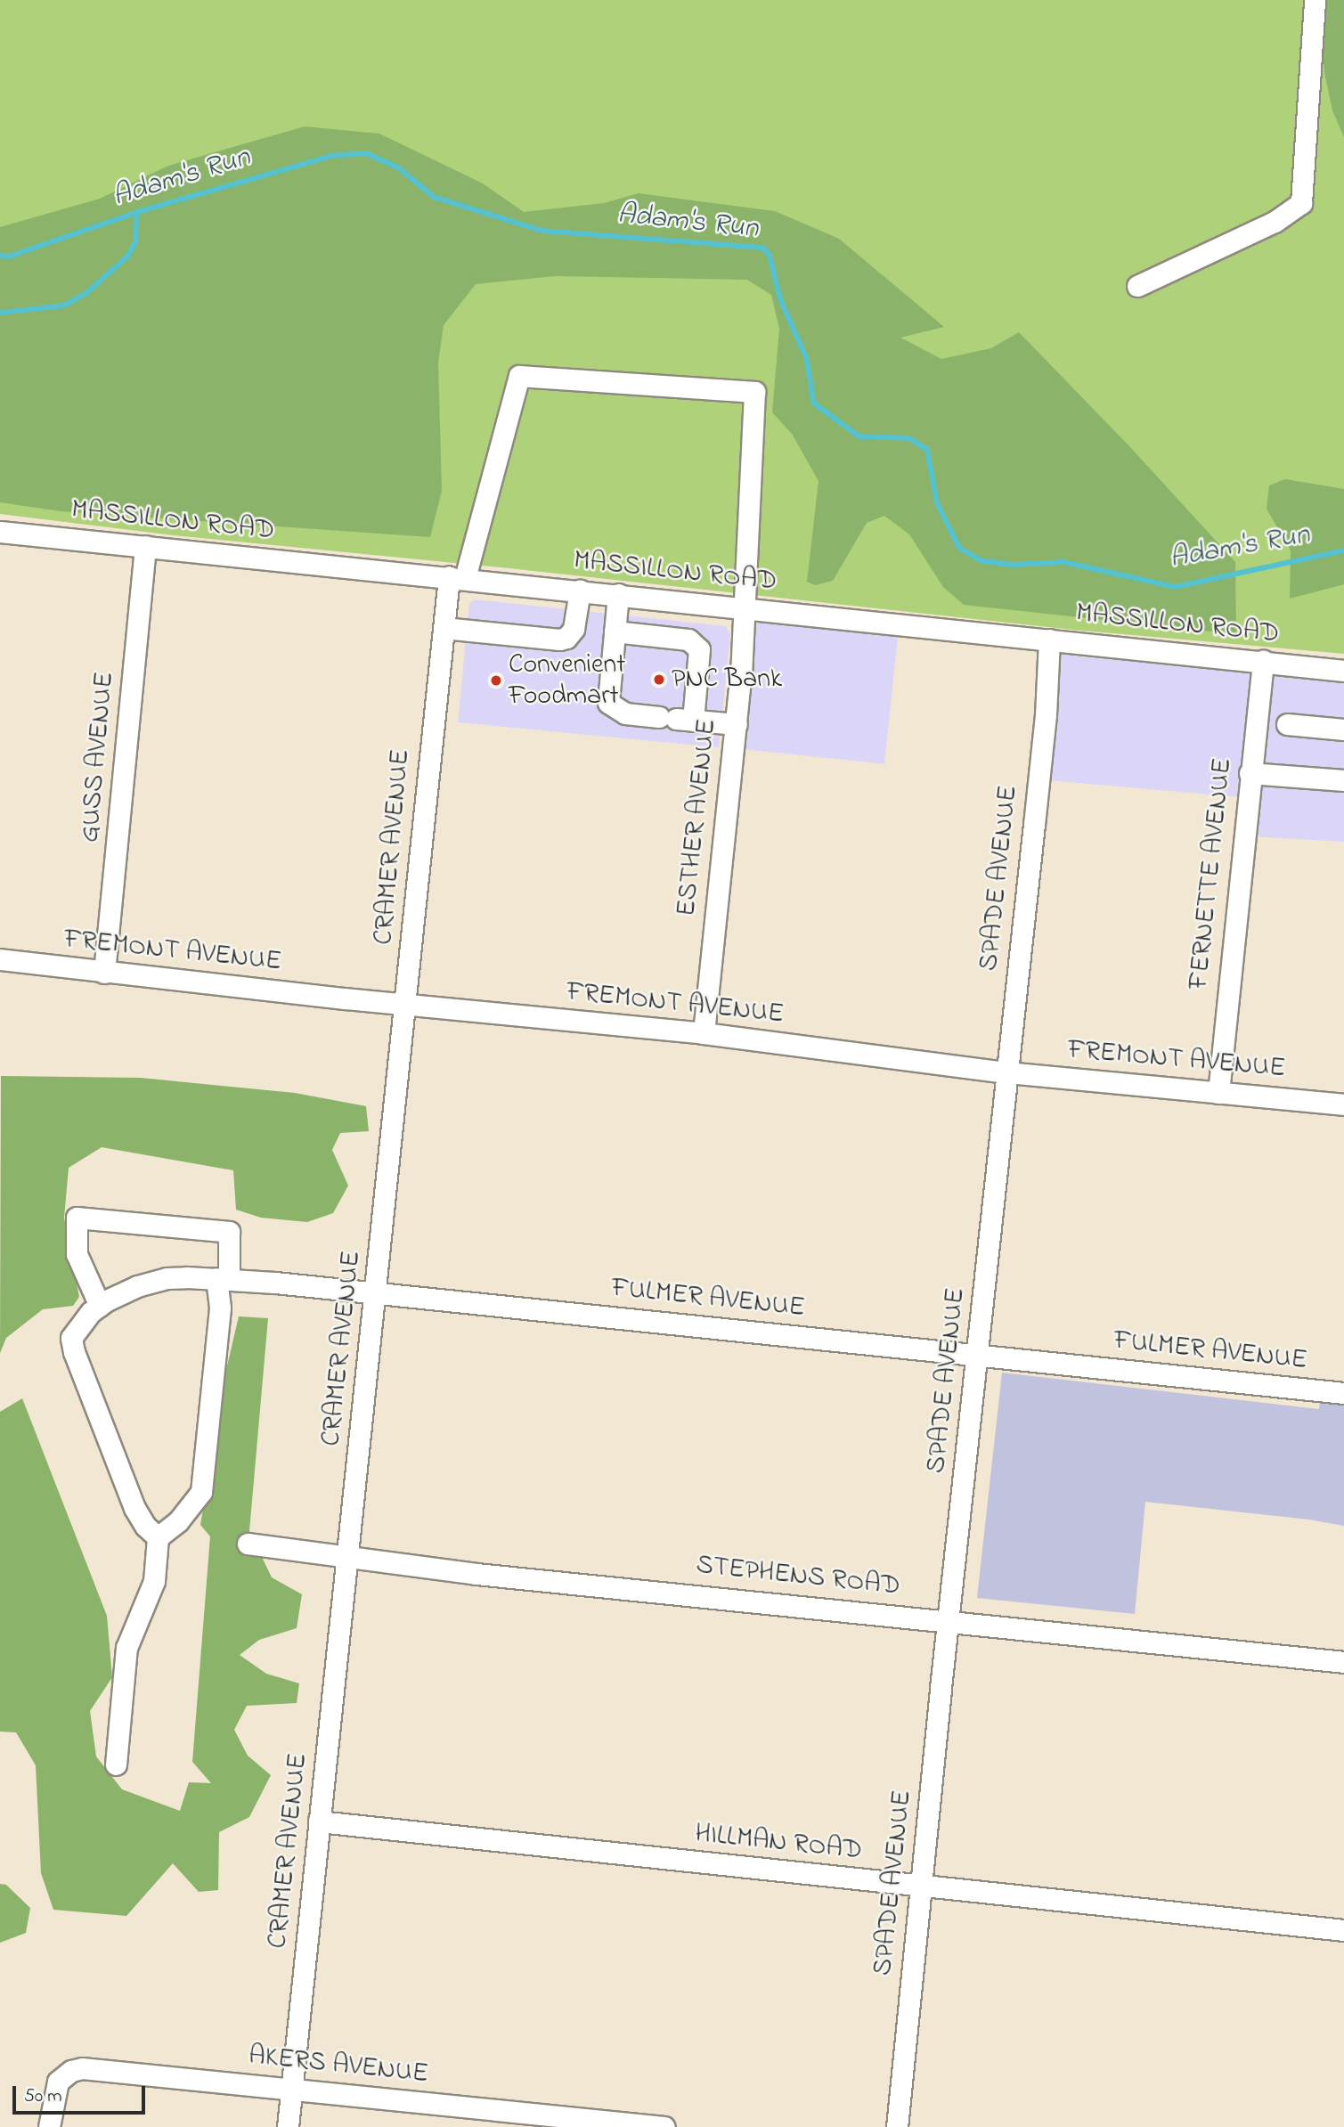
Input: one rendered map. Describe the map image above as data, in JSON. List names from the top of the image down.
{
  "streets": {
    "street": [
      "MASSILLON ROAD",
      "GUSS AVENUE",
      "ESTHER AVENUE",
      "CRAMER AVENUE",
      "FERNETTE AVENUE",
      "SPADE AVENUE",
      "FREMONT AVENUE",
      "FULMER AVENUE",
      "STEPHENS ROAD",
      "HILLMAN ROAD",
      "AKERS AVENUE"
    ]
  },
  "crossings": [
    ["MASSILLON ROAD", "GUSS AVENUE"],
    ["MASSILLON ROAD", "ESTHER AVENUE"],
    ["MASSILLON ROAD", "CRAMER AVENUE"],
    ["MASSILLON ROAD", "FERNETTE AVENUE"],
    ["MASSILLON ROAD", "SPADE AVENUE"],
    ["GUSS AVENUE", "FREMONT AVENUE"],
    ["ESTHER AVENUE", "CRAMER AVENUE"],
    ["ESTHER AVENUE", "FREMONT AVENUE"],
    ["CRAMER AVENUE", "FREMONT AVENUE"],
    ["CRAMER AVENUE", "FULMER AVENUE"],
    ["CRAMER AVENUE", "STEPHENS ROAD"],
    ["CRAMER AVENUE", "HILLMAN ROAD"],
    ["CRAMER AVENUE", "AKERS AVENUE"],
    ["FERNETTE AVENUE", "FREMONT AVENUE"],
    ["SPADE AVENUE", "FREMONT AVENUE"],
    ["SPADE AVENUE", "FULMER AVENUE"],
    ["SPADE AVENUE", "STEPHENS ROAD"],
    ["SPADE AVENUE", "HILLMAN ROAD"]
  ],
  "water": ["Adam's Run"],
  "places": ["PNC Bank", "Convenient Foodmart"],
  "scale_bar": "50 m"
}
